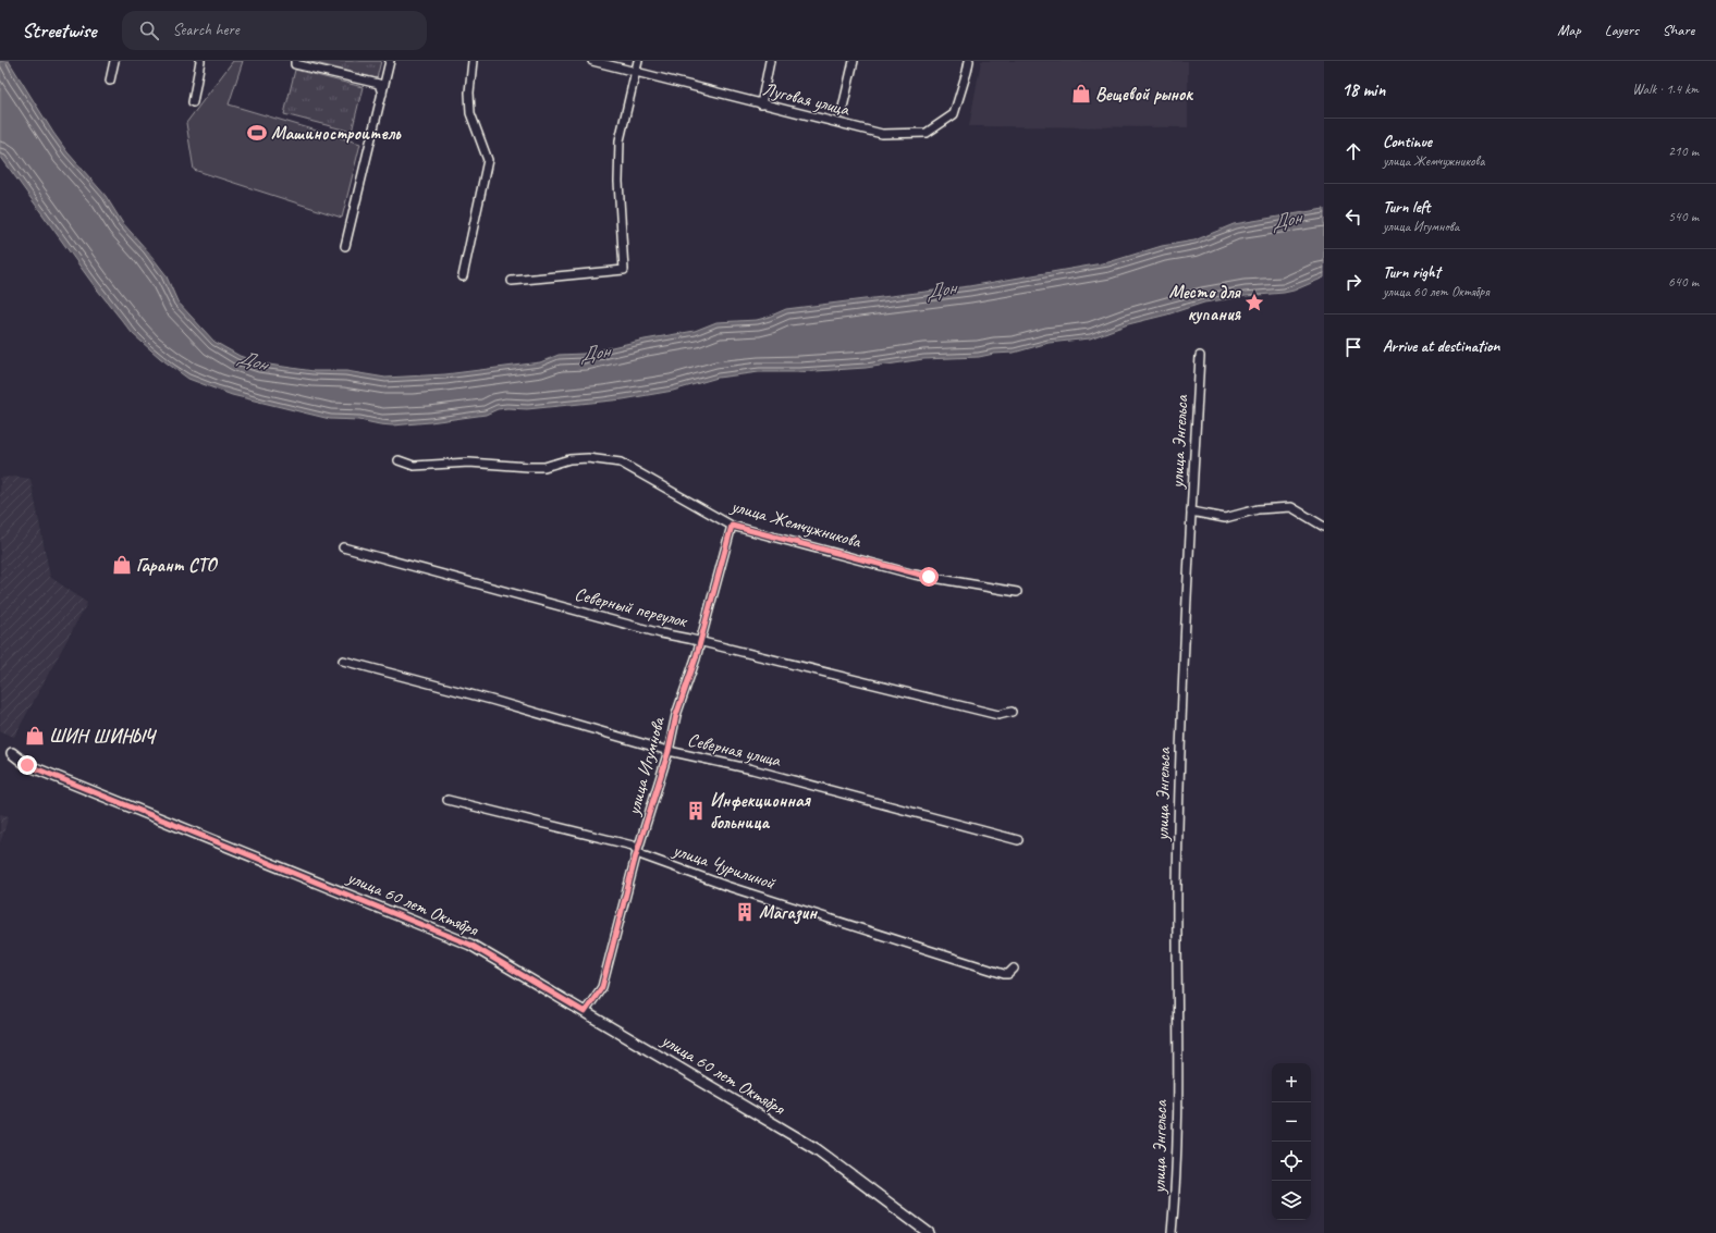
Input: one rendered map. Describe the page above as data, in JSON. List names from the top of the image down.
{
  "streets": {
    "street": [
      "Луговая улица",
      "улица Энгельса",
      "улица Жемчужникова",
      "Северный переулок",
      "Северная улица",
      "улица Игумнова",
      "улица Чурилиной",
      "улица 60 лет Октября"
    ]
  },
  "crossings": [
    ["улица Жемчужникова", "улица Игумнова"],
    ["Северный переулок", "улица Игумнова"],
    ["Северная улица", "улица Игумнова"],
    ["улица Игумнова", "улица Чурилиной"],
    ["улица Игумнова", "улица 60 лет Октября"]
  ],
  "water": ["Дон"],
  "places": {
    "shop": ["Вещевой рынок", "Гарант СТО", "ШИН ШИНЫЧ"],
    "sports": ["Машиностроитель"],
    "place": ["Место для купания"],
    "building": ["Инфекционная больница", "Магазин"]
  },
  "page": {
    "header": "Streetwise",
    "search": "Search here",
    "nav": ["Map", "Layers", "Share"],
    "heading": ["18 min", "Walk · 1.4 km"],
    "list": [
      ["Continue", "улица Жемчужникова", "210 m"],
      ["Turn left", "улица Игумнова", "540 m"],
      ["Turn right", "улица 60 лет Октября", "640 m"],
      "Arrive at destination"
    ],
    "map_buttons": ["+", "−"]
  }
}
